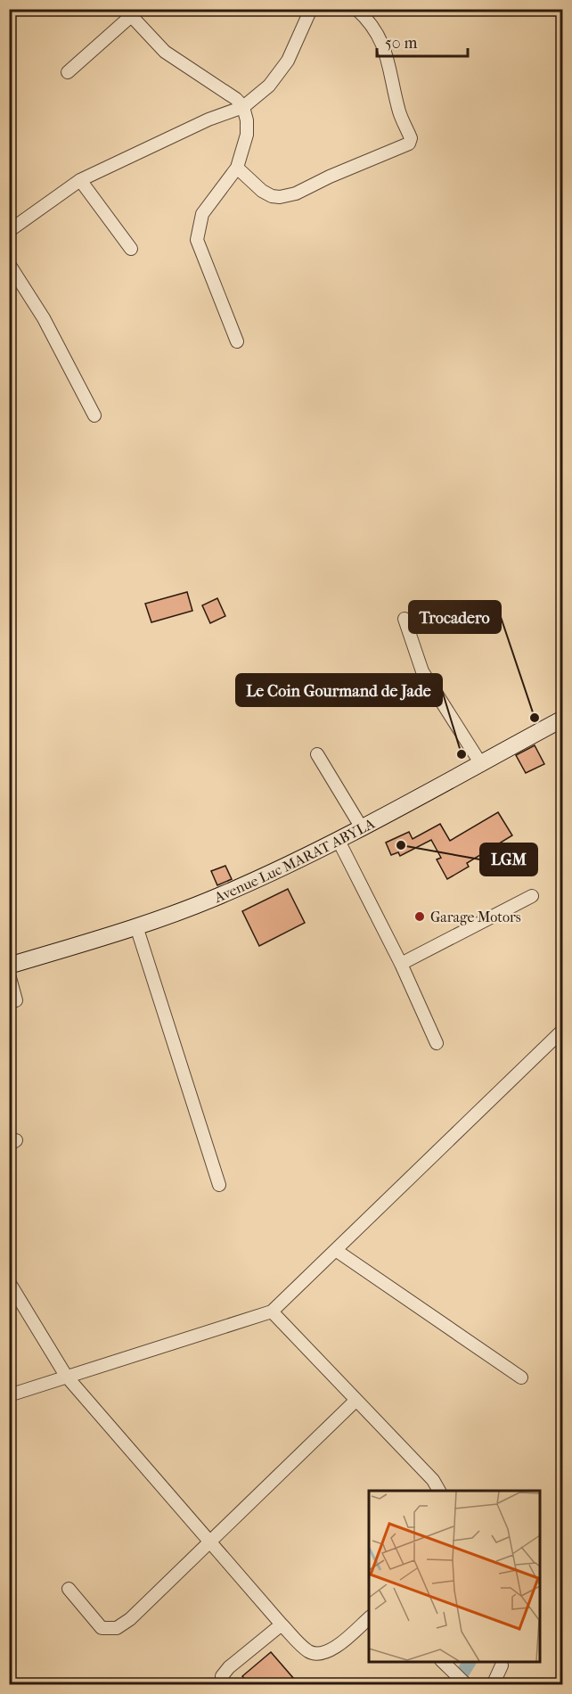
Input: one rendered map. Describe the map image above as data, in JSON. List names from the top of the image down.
{
  "streets": {
    "street": ["Avenue Luc MARAT ABYLA"]
  },
  "places": [
    "Trocadero",
    "Le Coin Gourmand de Jade",
    "LGM",
    "Garage Motors"
  ],
  "scale_bar": "50 m"
}
